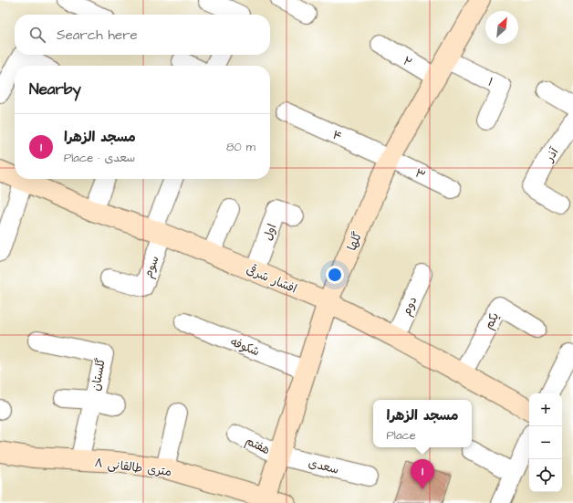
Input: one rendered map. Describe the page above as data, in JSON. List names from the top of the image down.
{
  "streets": {
    "street": [
      "۲",
      "۱",
      "۴",
      "آذر",
      "۳",
      "اول",
      "گلها",
      "سوم",
      "افشار شرقی",
      "دوم",
      "یکم",
      "شکوفه",
      "گلستان",
      "هفتم",
      "سعدی",
      "۸ متری طالقانی"
    ]
  },
  "crossings": [
    ["۲", "گلها"],
    ["۱", "گلها"],
    ["۴", "۳"],
    ["۴", "گلها"],
    ["۳", "گلها"],
    ["اول", "افشار شرقی"],
    ["گلها", "افشار شرقی"],
    ["گلها", "شکوفه"],
    ["گلها", "هفتم"],
    ["گلها", "سعدی"],
    ["گلها", "۸ متری طالقانی"],
    ["سوم", "افشار شرقی"],
    ["افشار شرقی", "دوم"],
    ["افشار شرقی", "یکم"],
    ["گلستان", "۸ متری طالقانی"],
    ["هفتم", "سعدی"]
  ],
  "north": "top right",
  "page": {
    "search": "Search here",
    "heading": "Nearby",
    "list": [
      {
        "mark": "1",
        "name": "مسجد الزهرا",
        "note": "Place · سعدی",
        "value": "80 m"
      }
    ],
    "map_buttons": ["+", "−"],
    "popup": ["مسجد الزهرا", "Place"],
    "pins": "1"
  }
}
